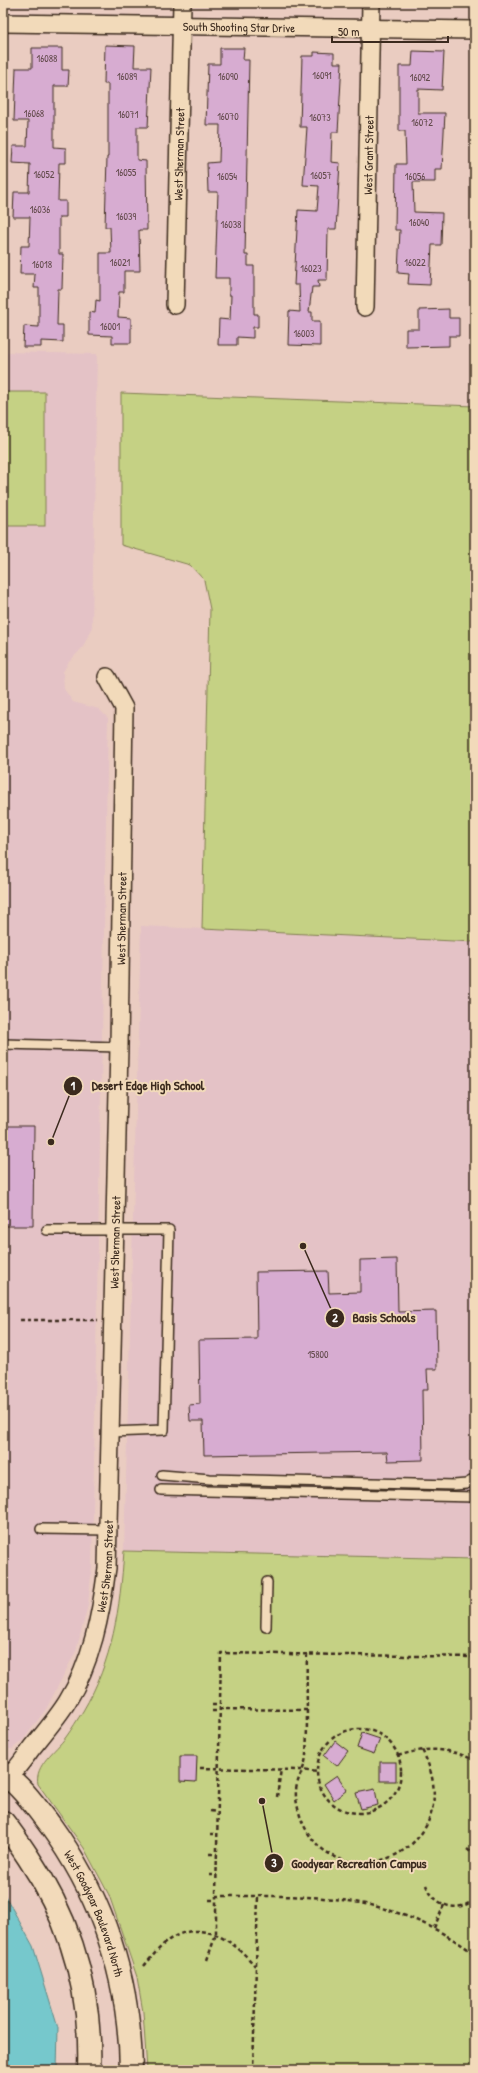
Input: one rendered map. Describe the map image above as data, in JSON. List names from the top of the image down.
{
  "streets": {
    "street": [
      "South Shooting Star Drive",
      "West Sherman Street",
      "West Grant Street",
      "West Goodyear Boulevard North"
    ]
  },
  "crossings": [
    ["South Shooting Star Drive", "West Sherman Street"],
    ["South Shooting Star Drive", "West Grant Street"],
    ["West Sherman Street", "West Goodyear Boulevard North"]
  ],
  "places": ["Desert Edge High School", "Basis Schools", "Goodyear Recreation Campus"],
  "house_numbers": [
    "16088",
    "16091",
    "16089",
    "16090",
    "16092",
    "16068",
    "16071",
    "16070",
    "16073",
    "16072",
    "16055",
    "16052",
    "16057",
    "16054",
    "16056",
    "16036",
    "16039",
    "16040",
    "16038",
    "16021",
    "16022",
    "16018",
    "16023",
    "16001",
    "16003",
    "15800"
  ],
  "scale_bar": "50 m"
}
